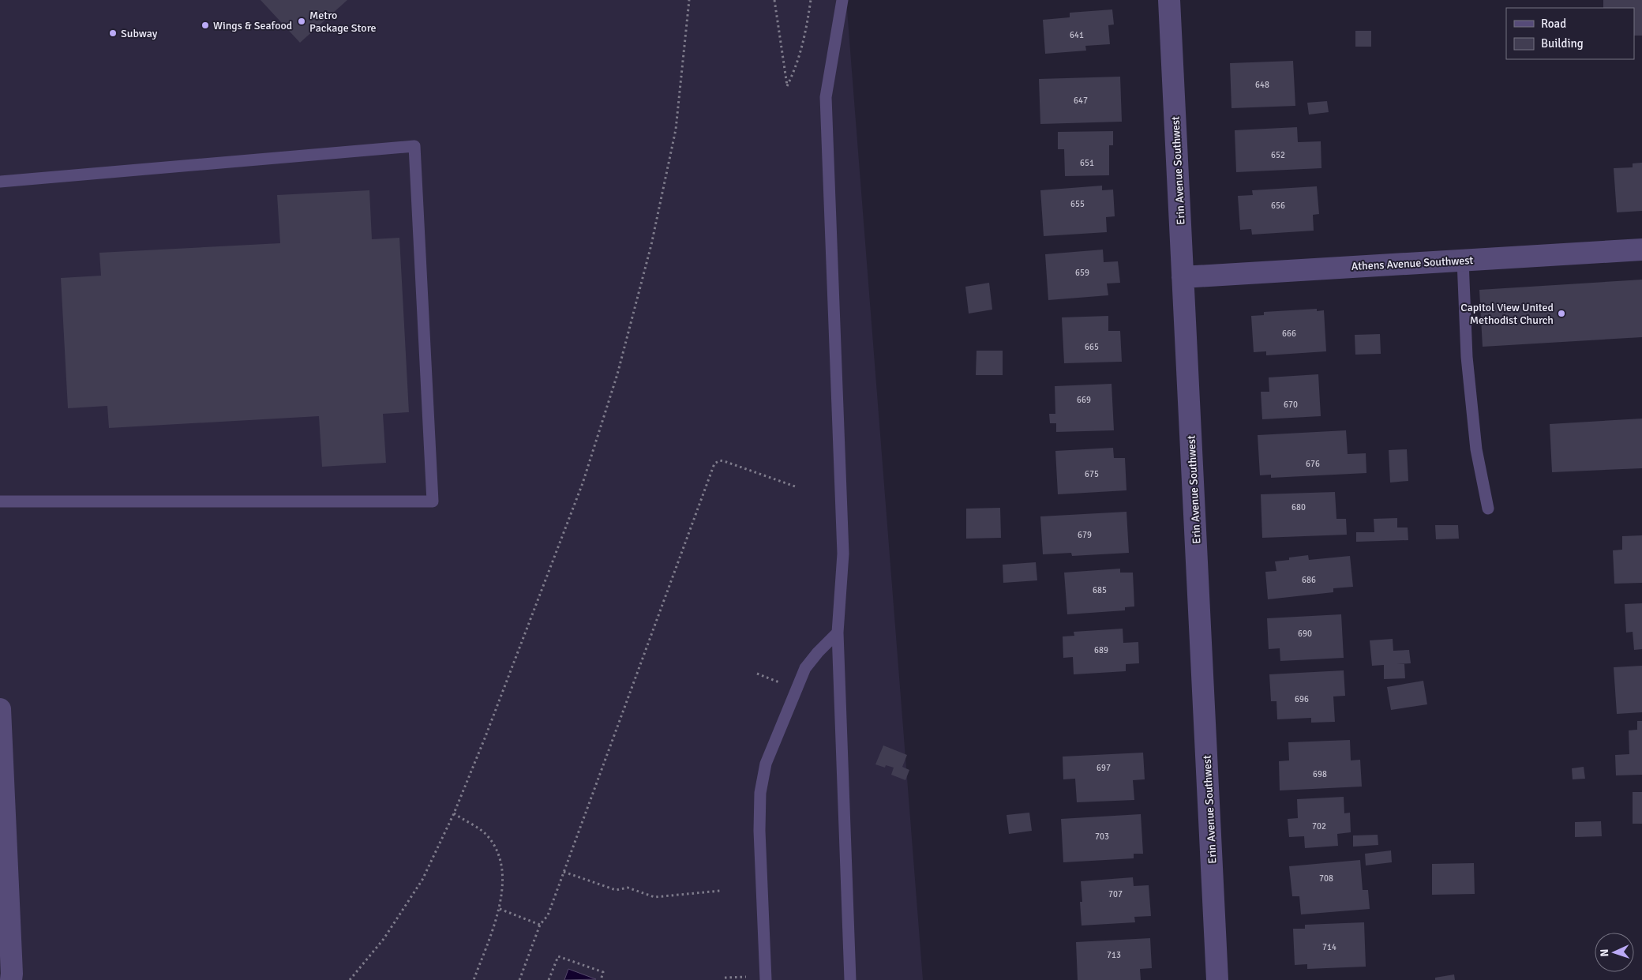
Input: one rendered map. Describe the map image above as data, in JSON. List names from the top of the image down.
{
  "streets": {
    "street": ["Erin Avenue Southwest", "Athens Avenue Southwest"]
  },
  "crossings": [
    ["Erin Avenue Southwest", "Athens Avenue Southwest"]
  ],
  "places": [
    "Metro Package Store",
    "Wings & Seafood",
    "Subway",
    "Capitol View United Methodist Church"
  ],
  "house_numbers": [
    "641",
    "648",
    "647",
    "652",
    "651",
    "655",
    "656",
    "659",
    "666",
    "665",
    "669",
    "670",
    "676",
    "675",
    "680",
    "679",
    "686",
    "685",
    "690",
    "689",
    "696",
    "697",
    "698",
    "702",
    "703",
    "708",
    "707",
    "714",
    "713"
  ],
  "legend": ["Road", "Building"],
  "north": "left"
}
